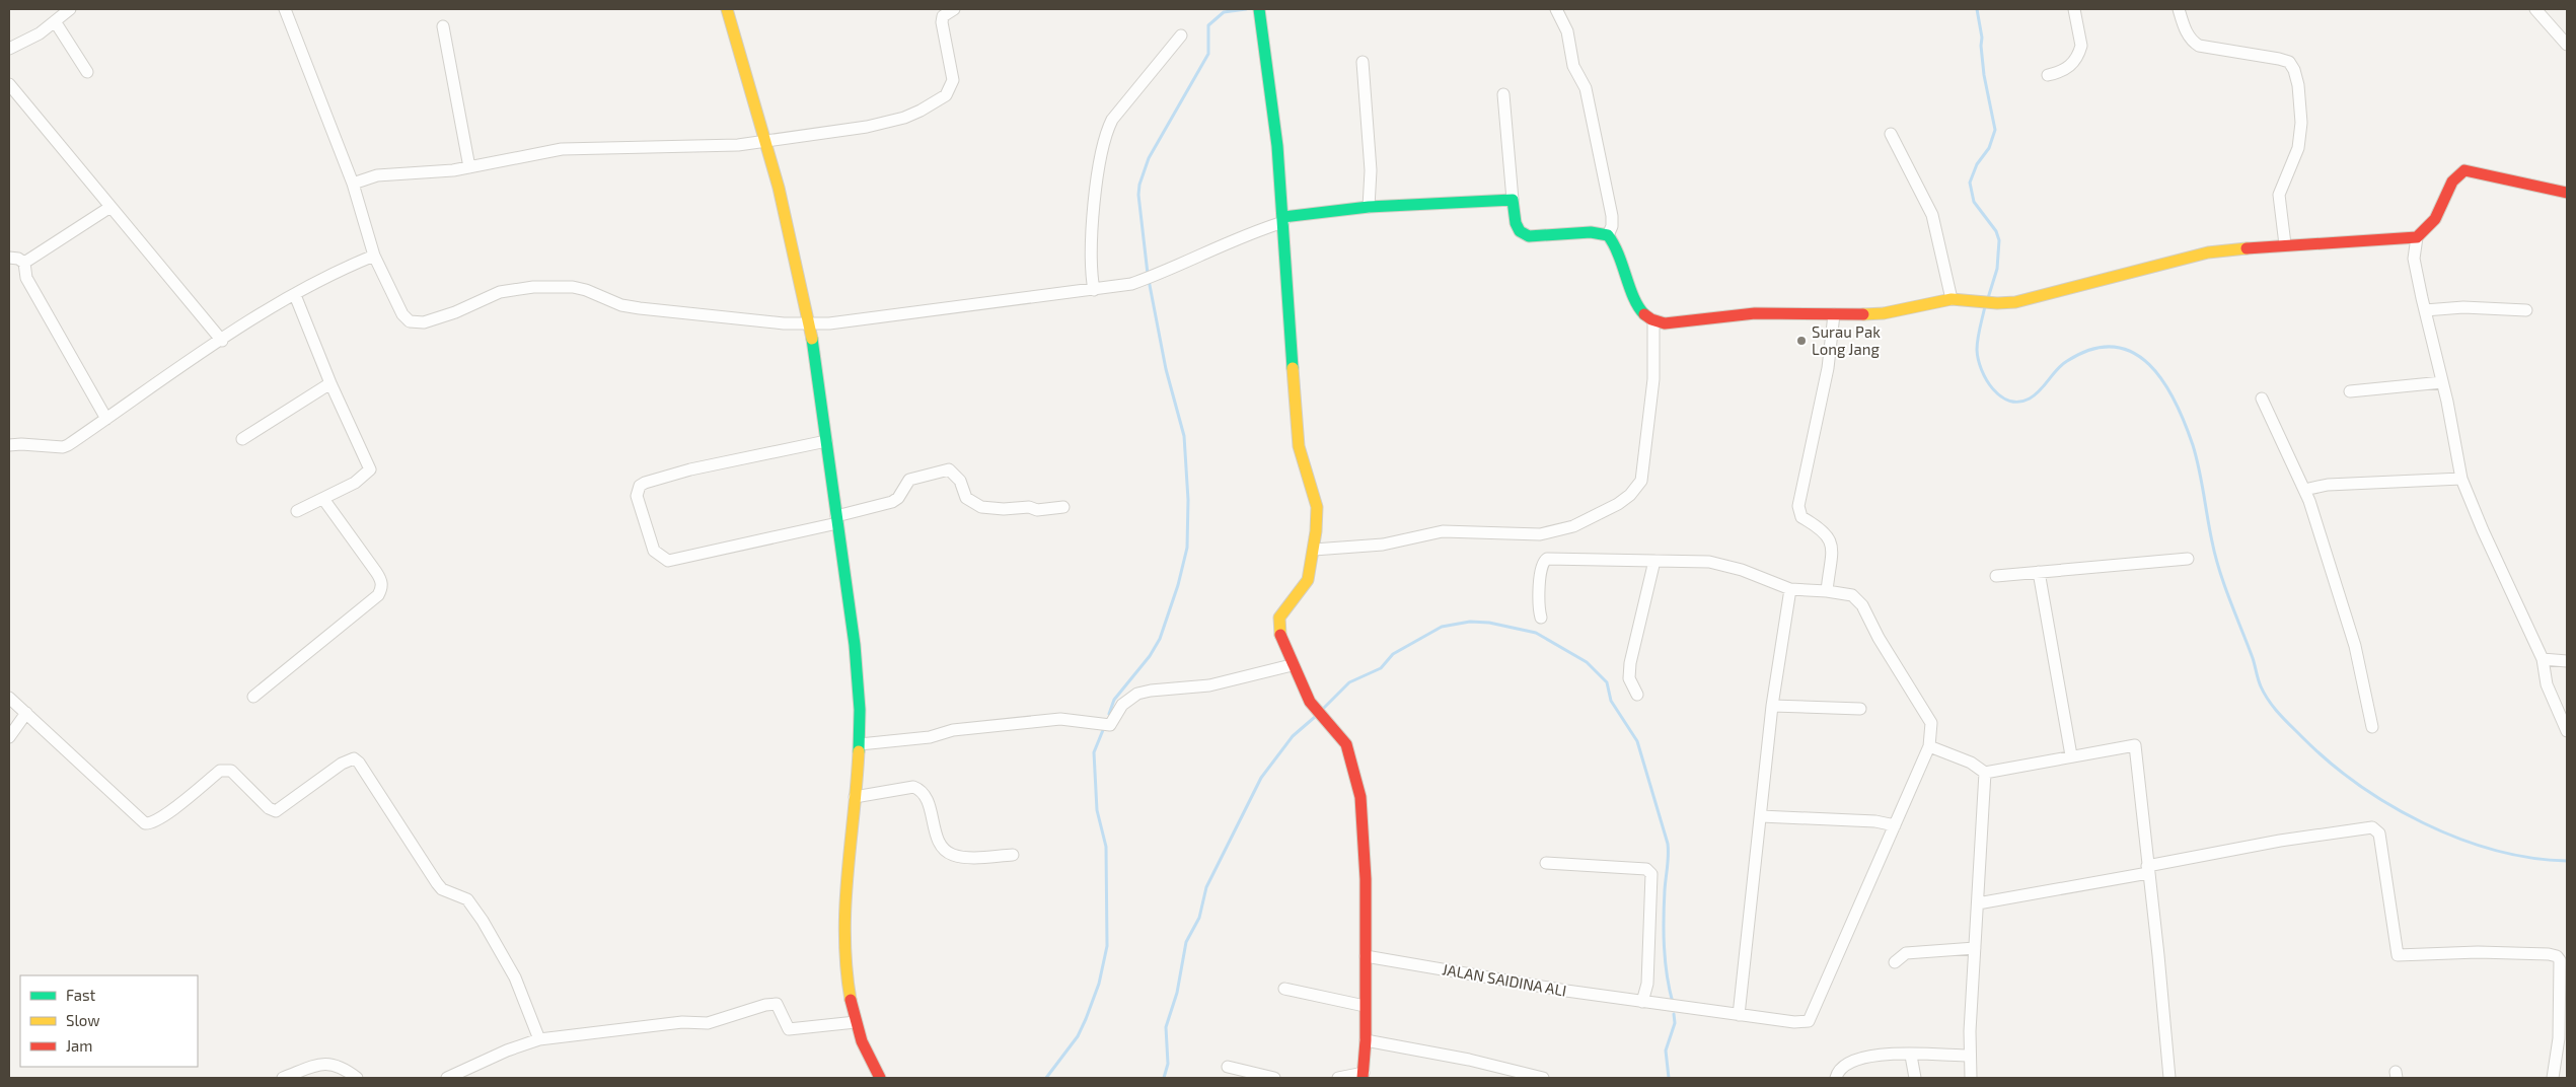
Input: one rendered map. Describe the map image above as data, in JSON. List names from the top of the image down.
{
  "streets": {
    "street": ["JALAN SAIDINA ALI"]
  },
  "places": ["Surau Pak Long Jang"],
  "legend": ["Fast", "Slow", "Jam"]
}
